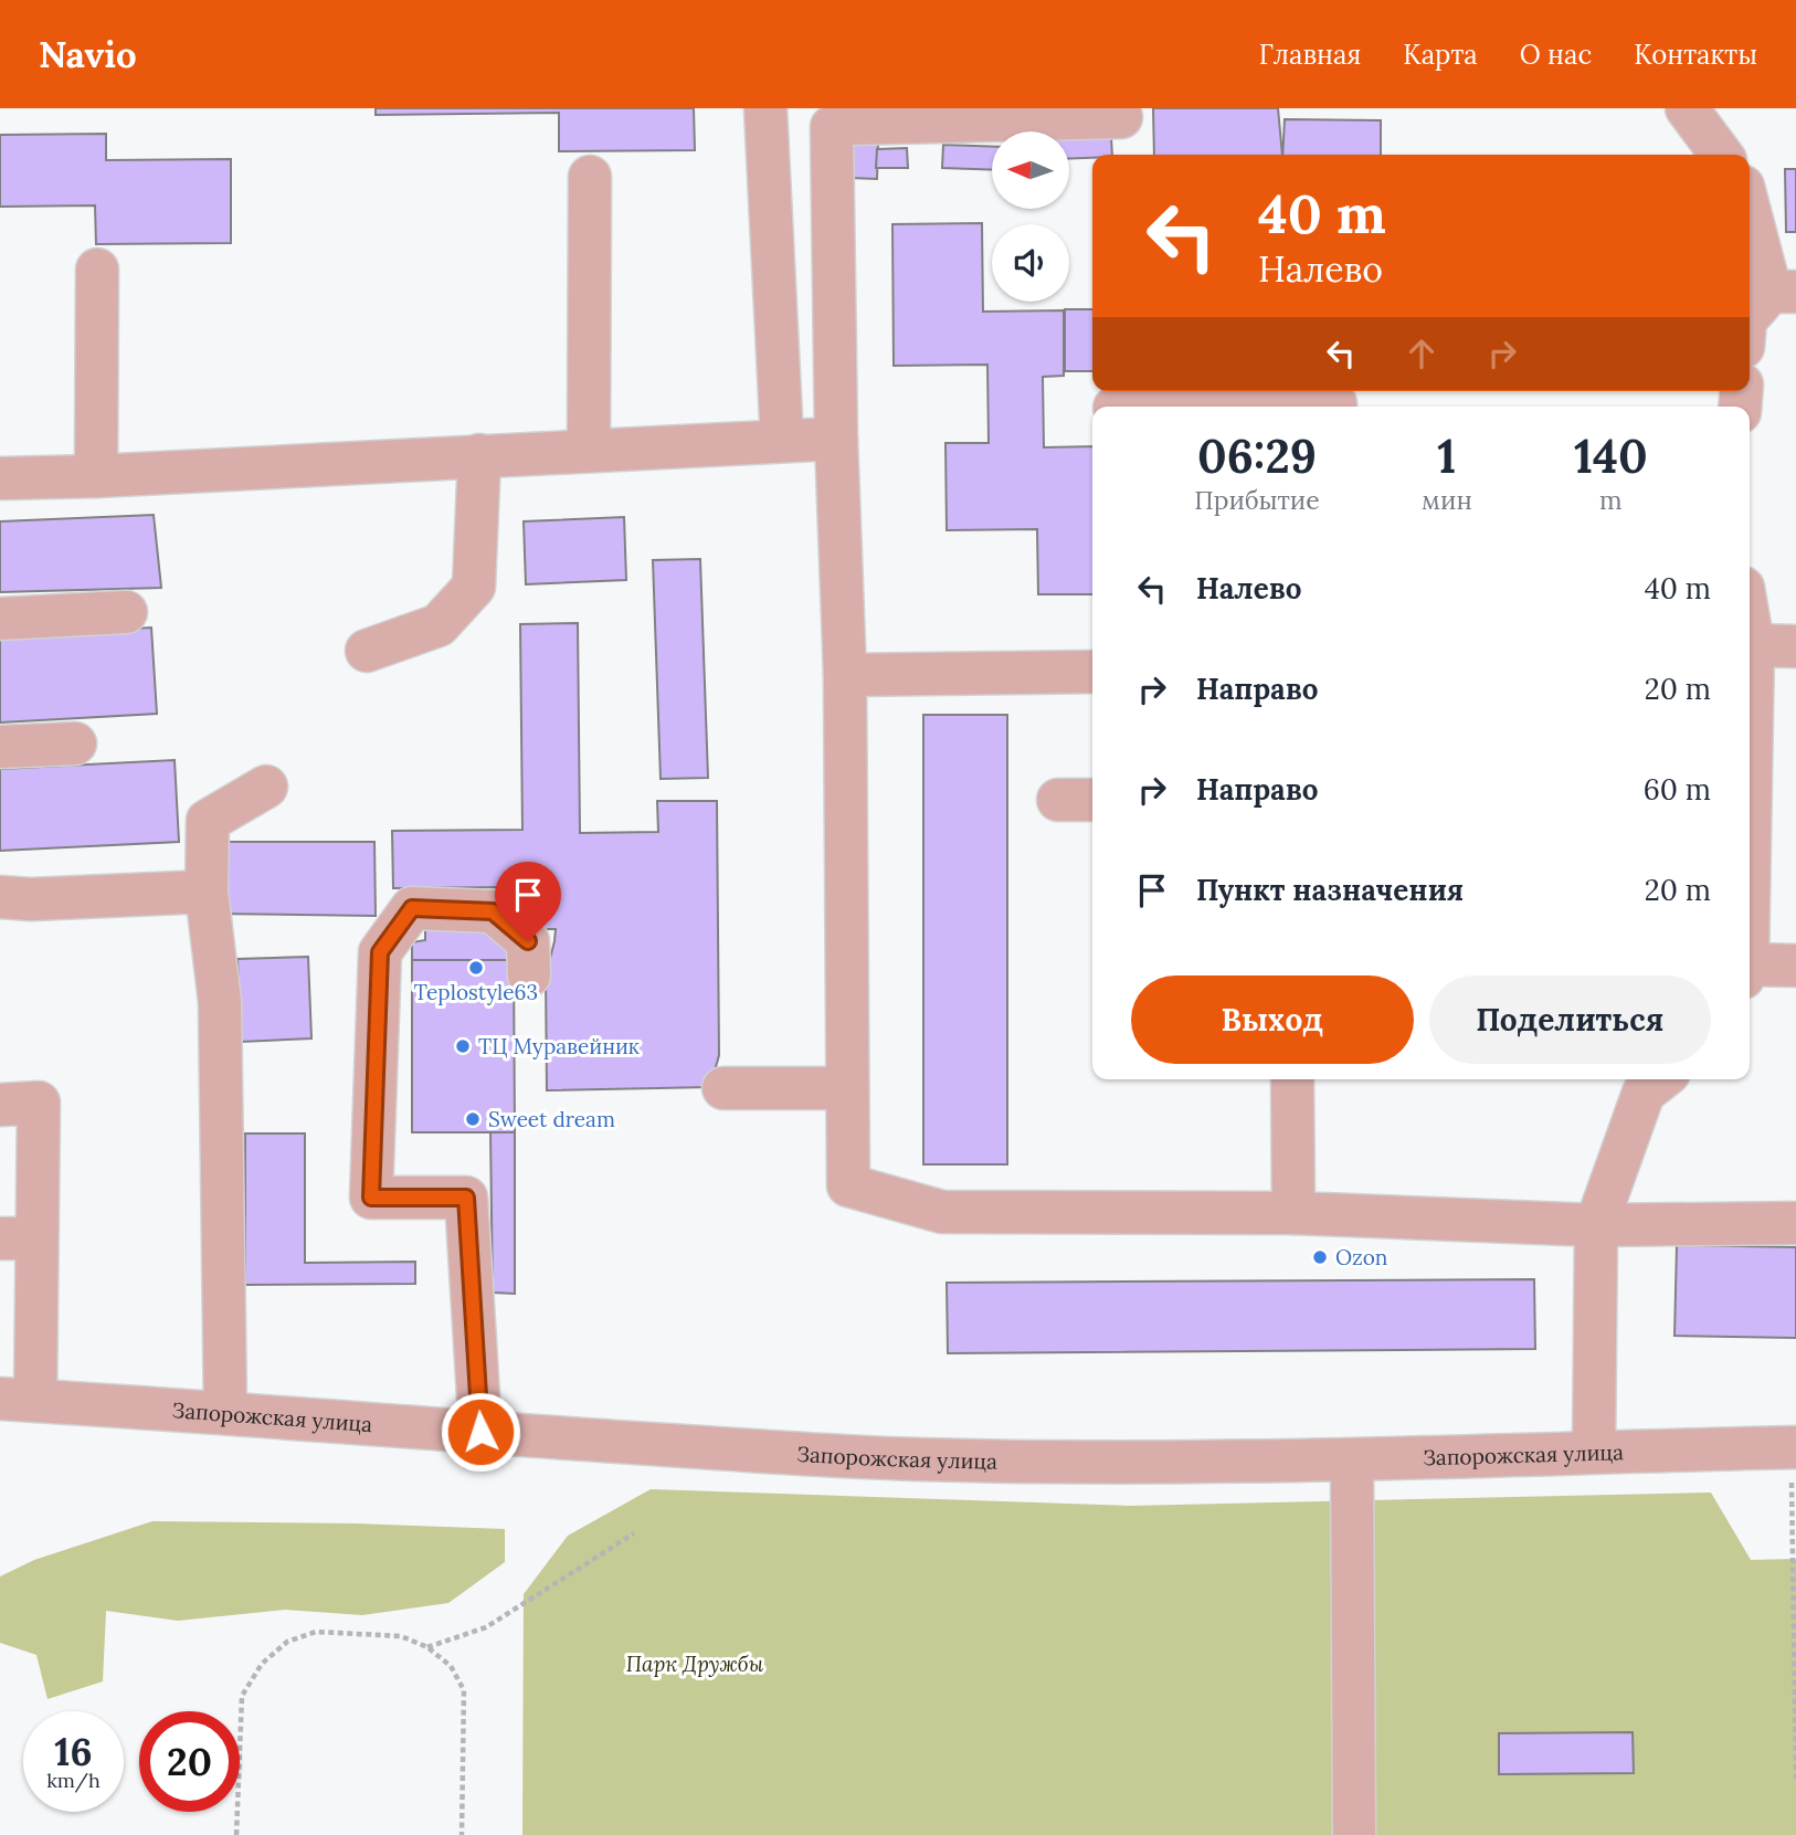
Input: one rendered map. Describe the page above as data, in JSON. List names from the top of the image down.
{
  "streets": {
    "street": ["Запорожская улица"]
  },
  "parks": ["Парк Дружбы"],
  "places": [
    "Teplostyle63",
    "ТЦ Муравейник",
    "Sweet dream",
    "Ozon"
  ],
  "north": "left",
  "page": {
    "header": "Navio",
    "nav": [
      "Главная",
      "Карта",
      "О нас",
      "Контакты"
    ],
    "turn": ["40 m", "Налево"],
    "eta": [
      "06:29",
      "Прибытие",
      "1",
      "мин",
      "140",
      "m"
    ],
    "list": [
      {
        "name": "Налево",
        "value": "40 m"
      },
      {
        "name": "Направо",
        "value": "20 m"
      },
      {
        "name": "Направо",
        "value": "60 m"
      },
      {
        "name": "Пункт назначения",
        "value": "20 m"
      }
    ],
    "buttons": ["Выход", "Поделиться"],
    "speed": "16 km/h",
    "limit": "20"
  }
}
